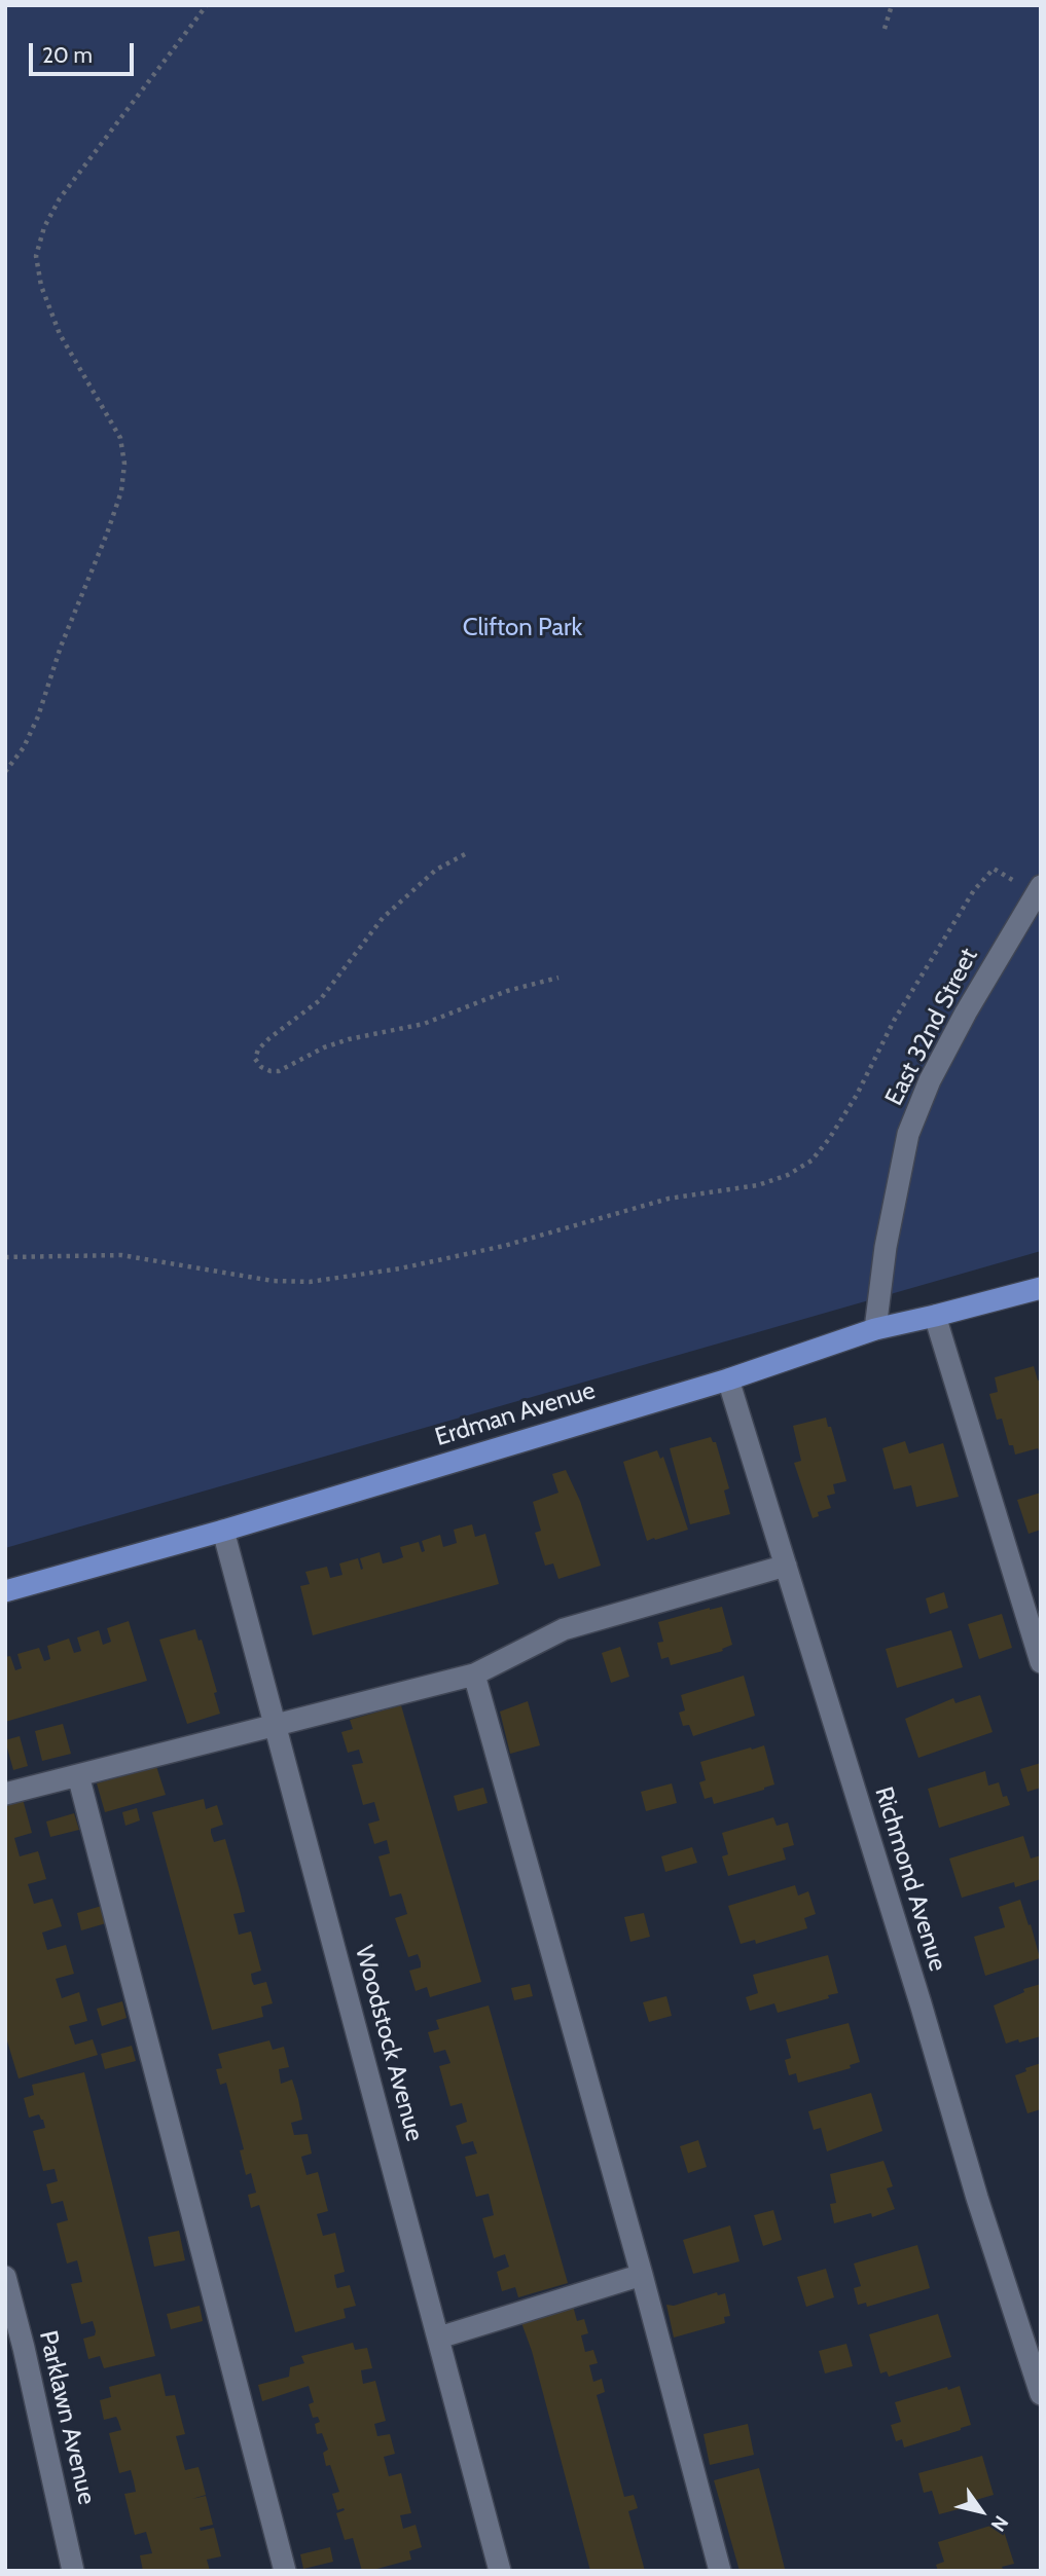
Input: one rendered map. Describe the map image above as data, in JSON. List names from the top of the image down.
{
  "streets": {
    "main road": ["Erdman Avenue"],
    "street": [
      "East 32nd Street",
      "Richmond Avenue",
      "Woodstock Avenue",
      "Parklawn Avenue"
    ]
  },
  "crossings": [
    ["East 32nd Street", "Erdman Avenue"],
    ["Erdman Avenue", "Richmond Avenue"],
    ["Erdman Avenue", "Woodstock Avenue"]
  ],
  "parks": ["Clifton Park"],
  "scale_bar": "20 m",
  "north": "bottom right"
}
